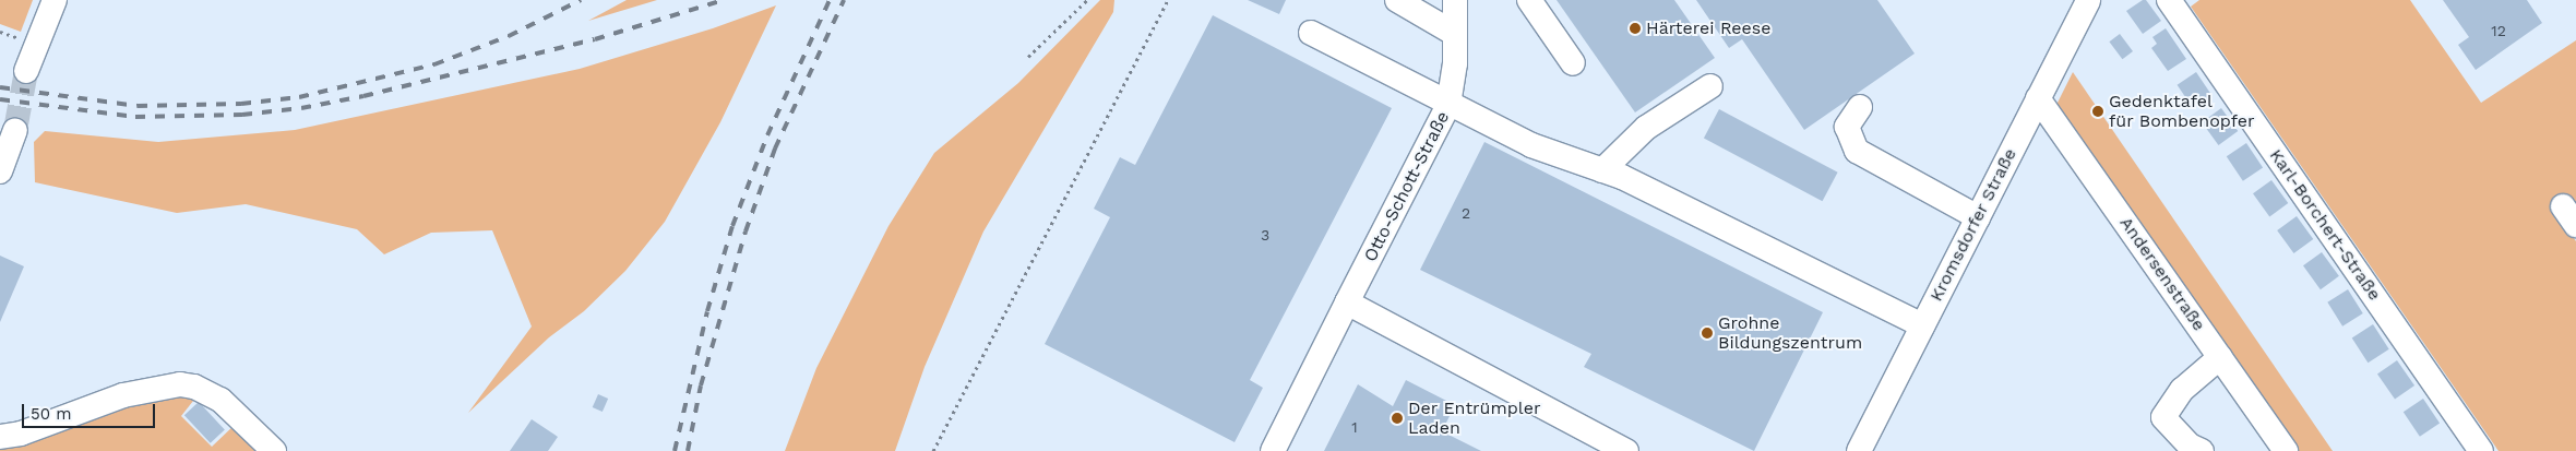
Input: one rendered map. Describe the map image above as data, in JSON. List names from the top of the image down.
{
  "streets": {
    "street": [
      "Otto-Schott-Straße",
      "Kromsdorfer Straße",
      "Karl-Borchert-Straße",
      "Andersenstraße"
    ]
  },
  "crossings": [
    ["Kromsdorfer Straße", "Andersenstraße"]
  ],
  "places": [
    "Härterei Reese",
    "Gedenktafel für Bombenopfer",
    "Grohne Bildungszentrum",
    "Der Entrümpler Laden"
  ],
  "house_numbers": [
    "12",
    "2",
    "3",
    "1"
  ],
  "scale_bar": "50 m"
}
